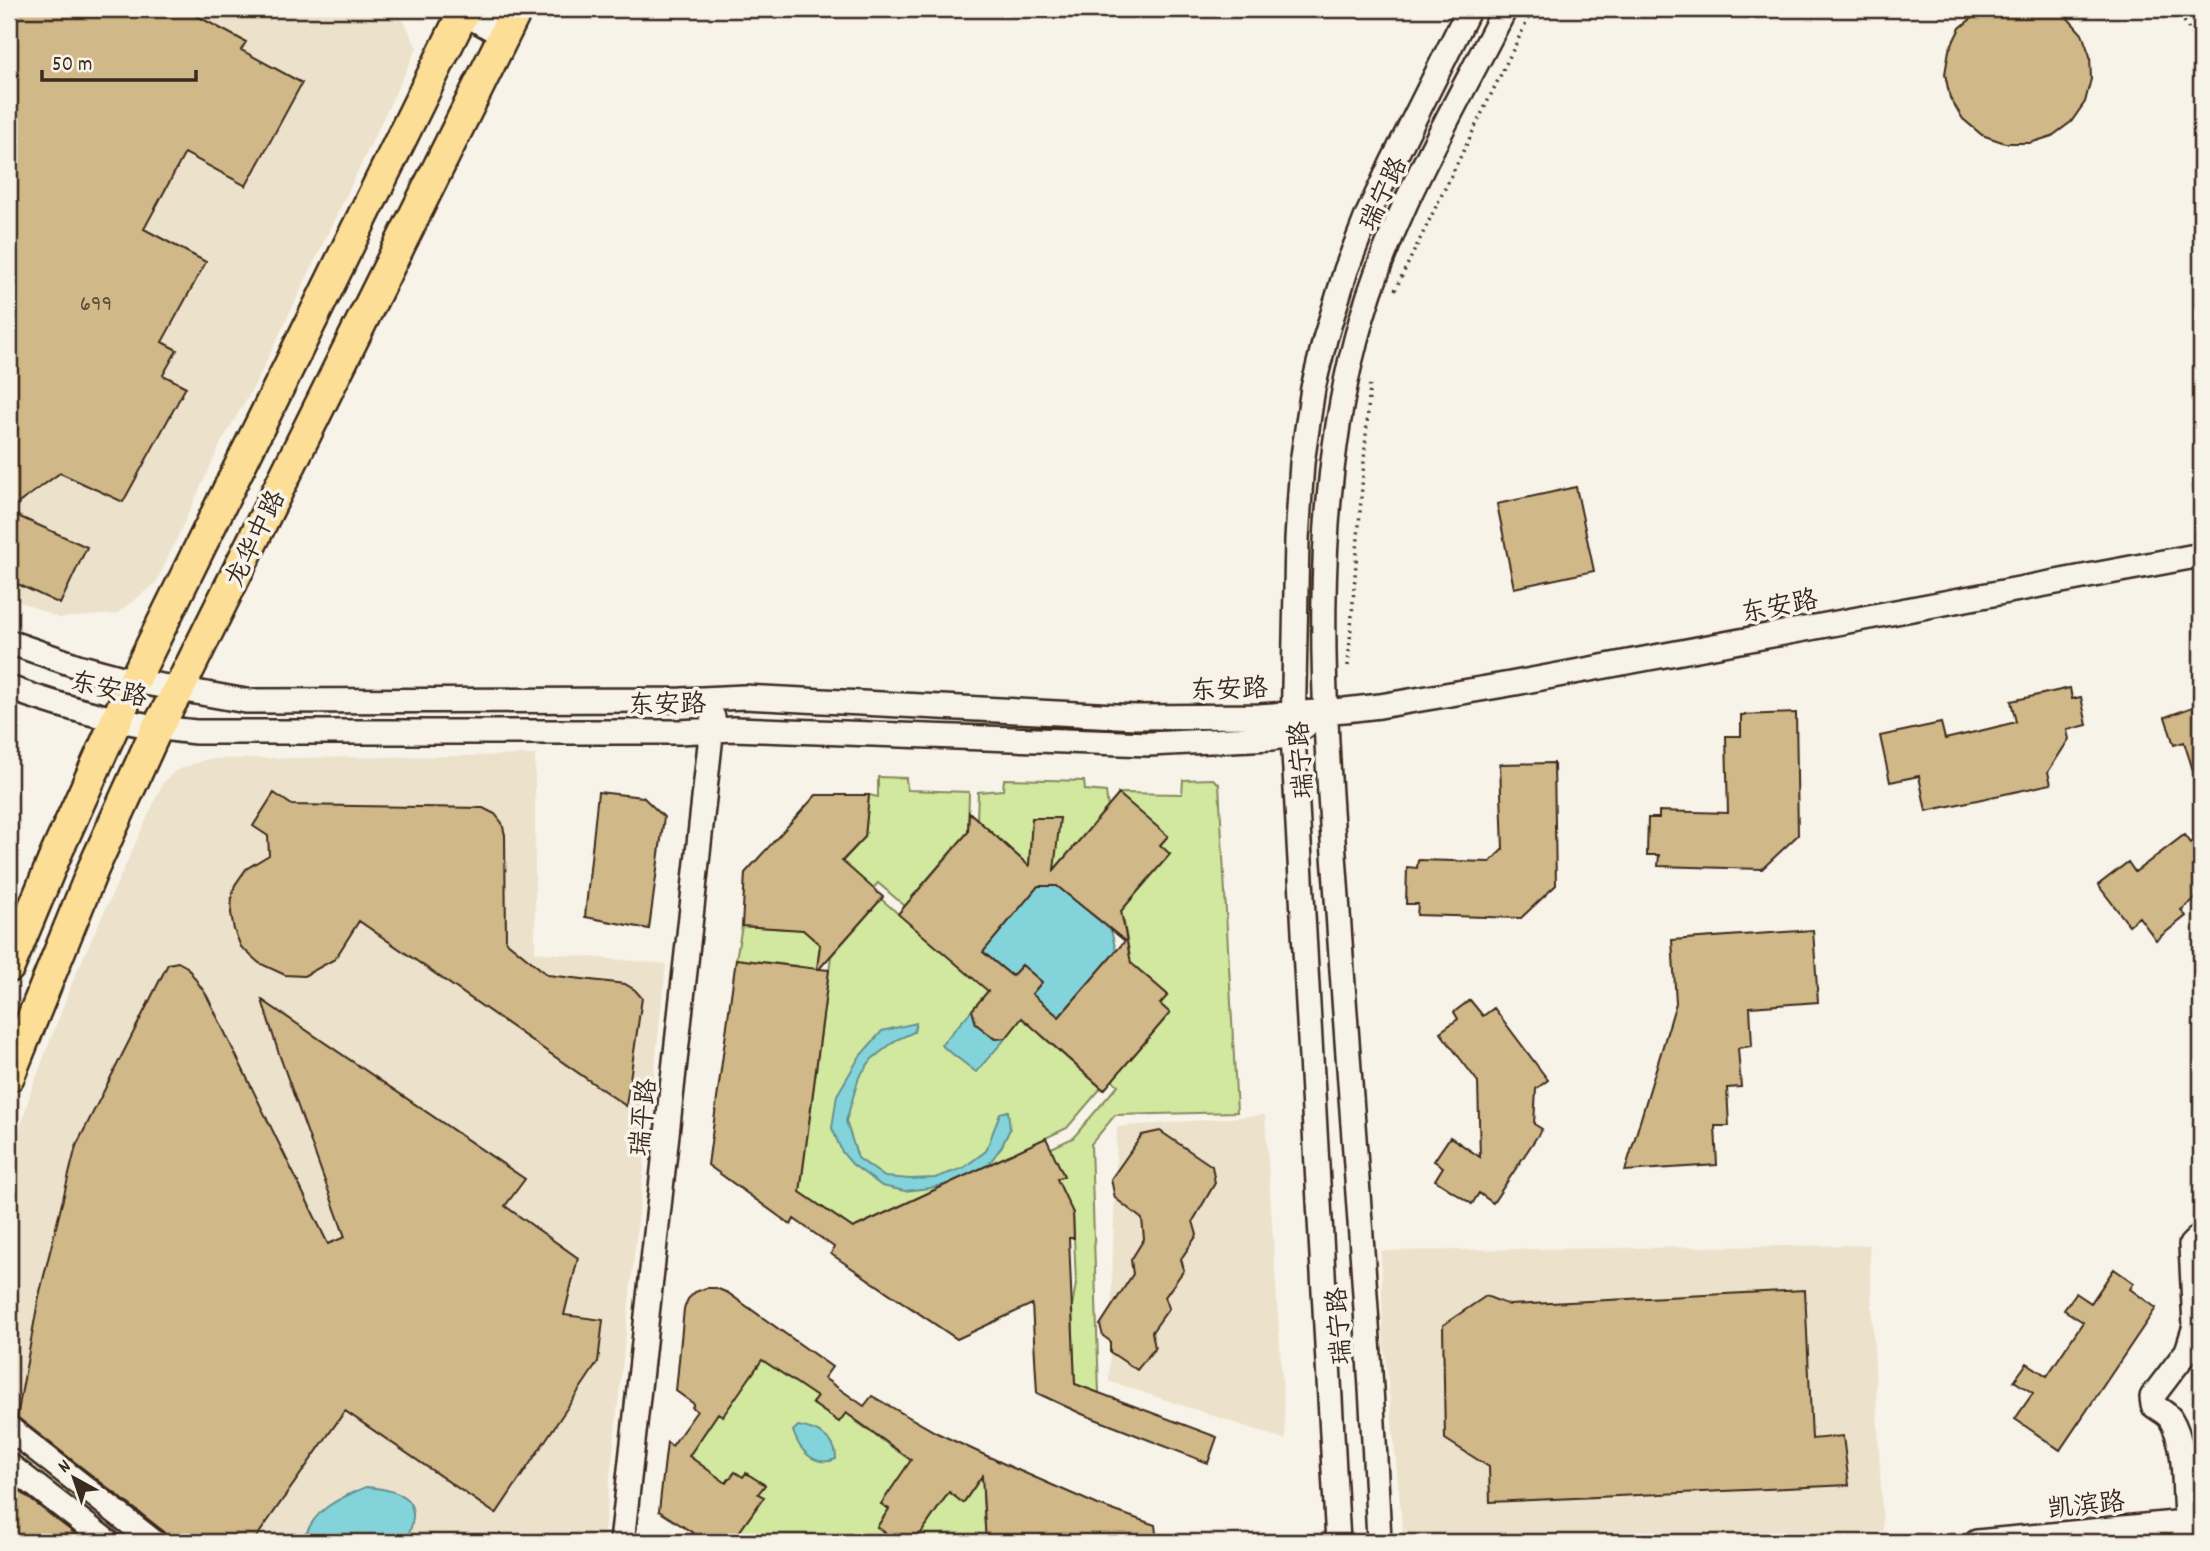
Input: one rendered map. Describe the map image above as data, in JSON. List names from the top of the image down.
{
  "streets": {
    "main road": ["龙华中路"],
    "street": [
      "瑞宁路",
      "东安路",
      "瑞平路",
      "凯滨路"
    ]
  },
  "crossings": [
    ["瑞宁路", "东安路"],
    ["龙华中路", "东安路"],
    ["东安路", "瑞平路"]
  ],
  "house_numbers": ["699"],
  "scale_bar": "50 m",
  "north": "top left"
}
